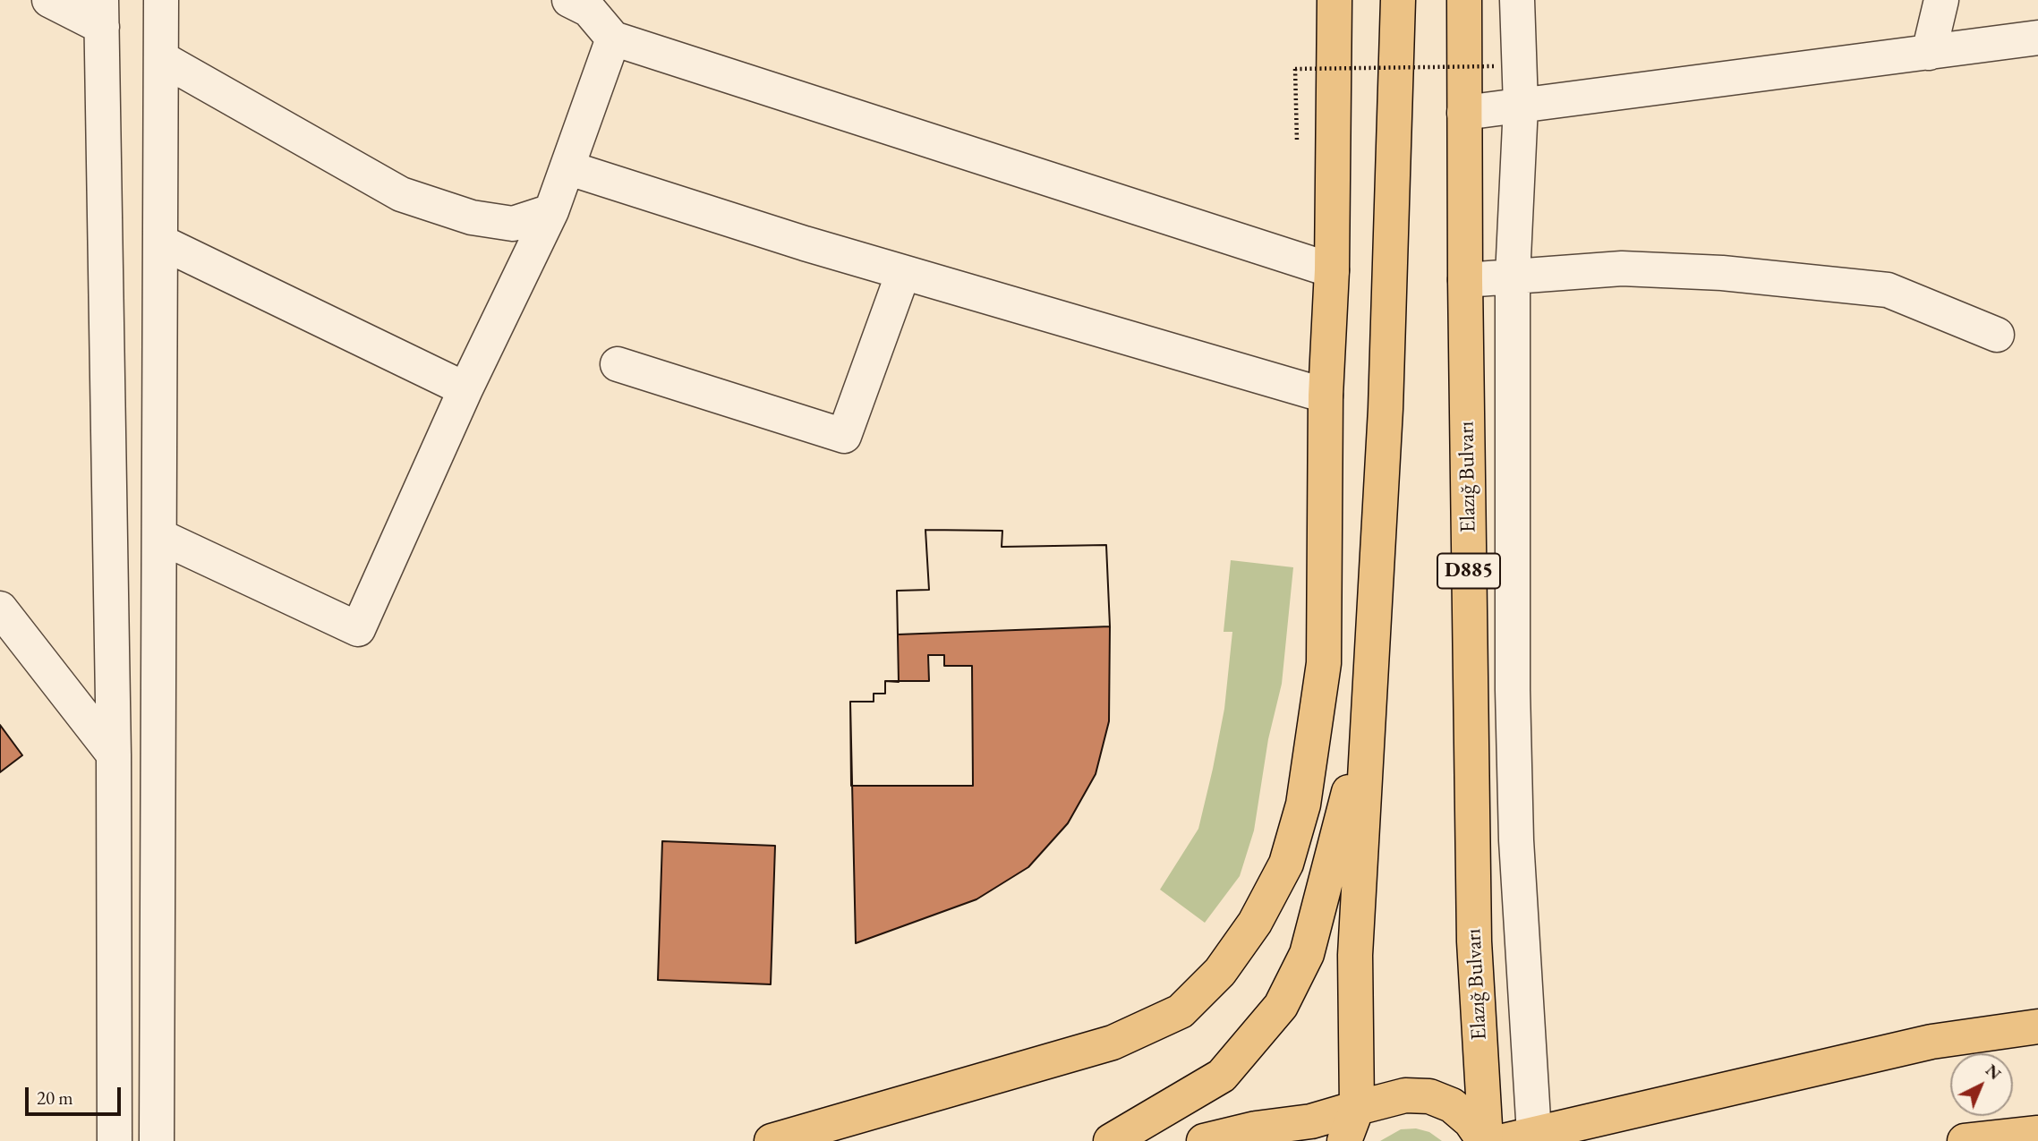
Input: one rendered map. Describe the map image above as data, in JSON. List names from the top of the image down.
{
  "streets": {
    "main road": ["Elazığ Bulvarı", "D885"]
  },
  "scale_bar": "20 m",
  "north": "top right"
}
